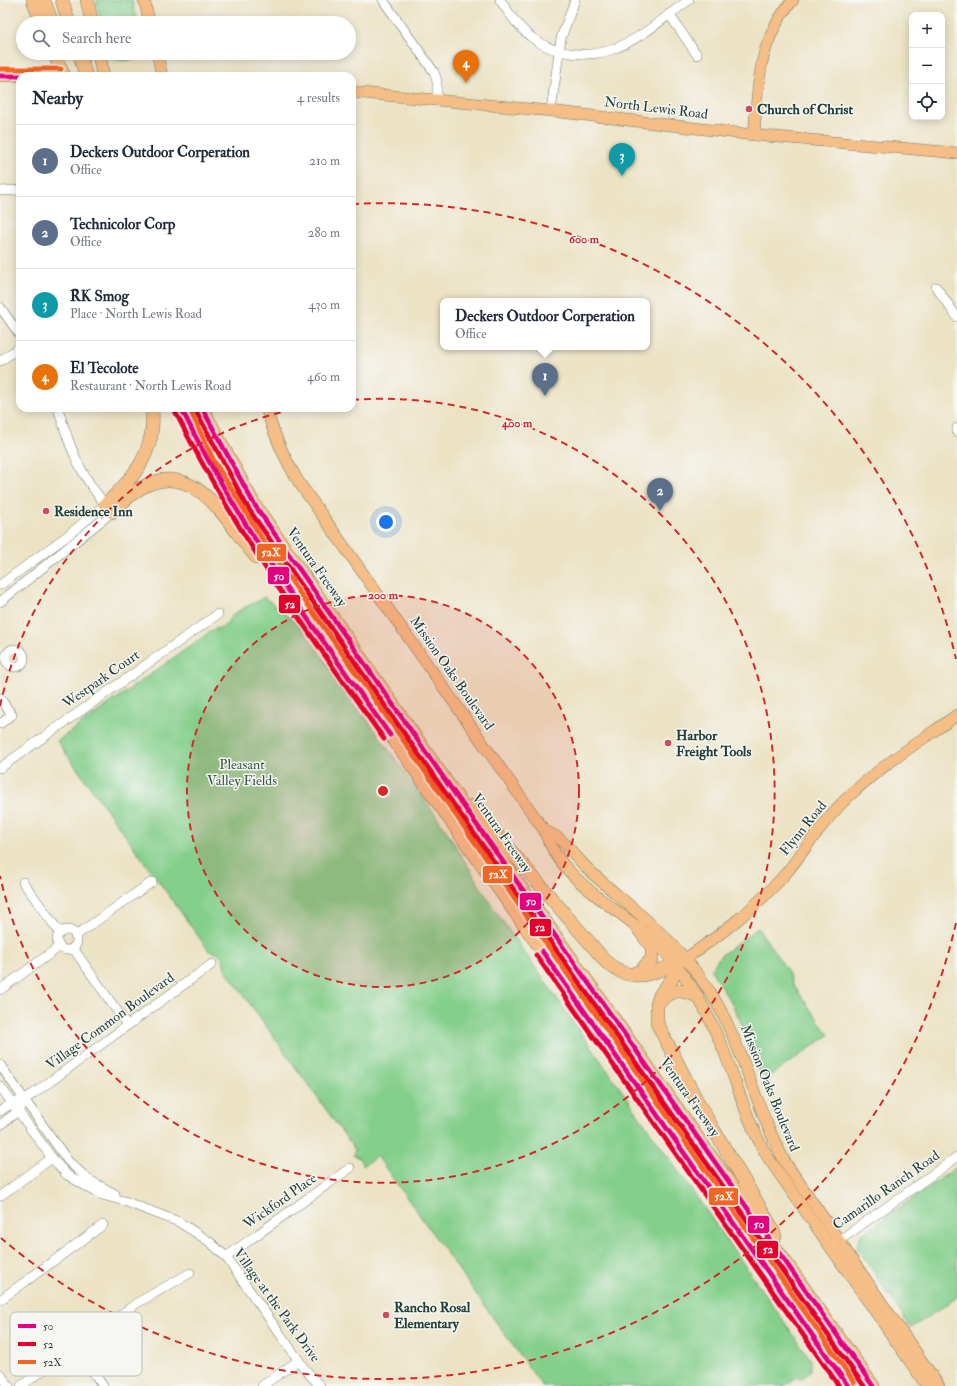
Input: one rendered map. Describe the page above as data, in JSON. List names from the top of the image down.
{
  "streets": {
    "highway": ["Ventura Freeway"],
    "main road": ["North Lewis Road", "Mission Oaks Boulevard", "Flynn Road"],
    "street": [
      "Westpark Court",
      "Village Common Boulevard",
      "Camarillo Ranch Road",
      "Wickford Place",
      "Village at the Park Drive"
    ]
  },
  "crossings": [
    ["Mission Oaks Boulevard", "Flynn Road"],
    ["Mission Oaks Boulevard", "Camarillo Ranch Road"],
    ["Village Common Boulevard", "Village at the Park Drive"],
    ["Wickford Place", "Village at the Park Drive"]
  ],
  "parks": ["Pleasant Valley Fields"],
  "places": [
    "Church of Christ",
    "Residence Inn",
    "Harbor Freight Tools",
    "Rancho Rosal Elementary"
  ],
  "lines": ["transit line 52X", "transit line 50", "transit line 52"],
  "legend": ["50", "52", "52X"],
  "page": {
    "map_buttons": ["+", "−"],
    "search": "Search here",
    "pins": [
      "4",
      "3",
      "1",
      "2"
    ],
    "heading": ["Nearby", "4 results"],
    "list": [
      {
        "mark": "1",
        "name": "Deckers Outdoor Corperation",
        "note": "Office",
        "value": "210 m"
      },
      {
        "mark": "2",
        "name": "Technicolor Corp",
        "note": "Office",
        "value": "280 m"
      },
      {
        "mark": "3",
        "name": "RK Smog",
        "note": "Place · North Lewis Road",
        "value": "430 m"
      },
      {
        "mark": "4",
        "name": "El Tecolote",
        "note": "Restaurant · North Lewis Road",
        "value": "460 m"
      }
    ],
    "popup": ["Deckers Outdoor Corperation", "Office"]
  },
  "rings": ["600 m", "400 m", "200 m"]
}
